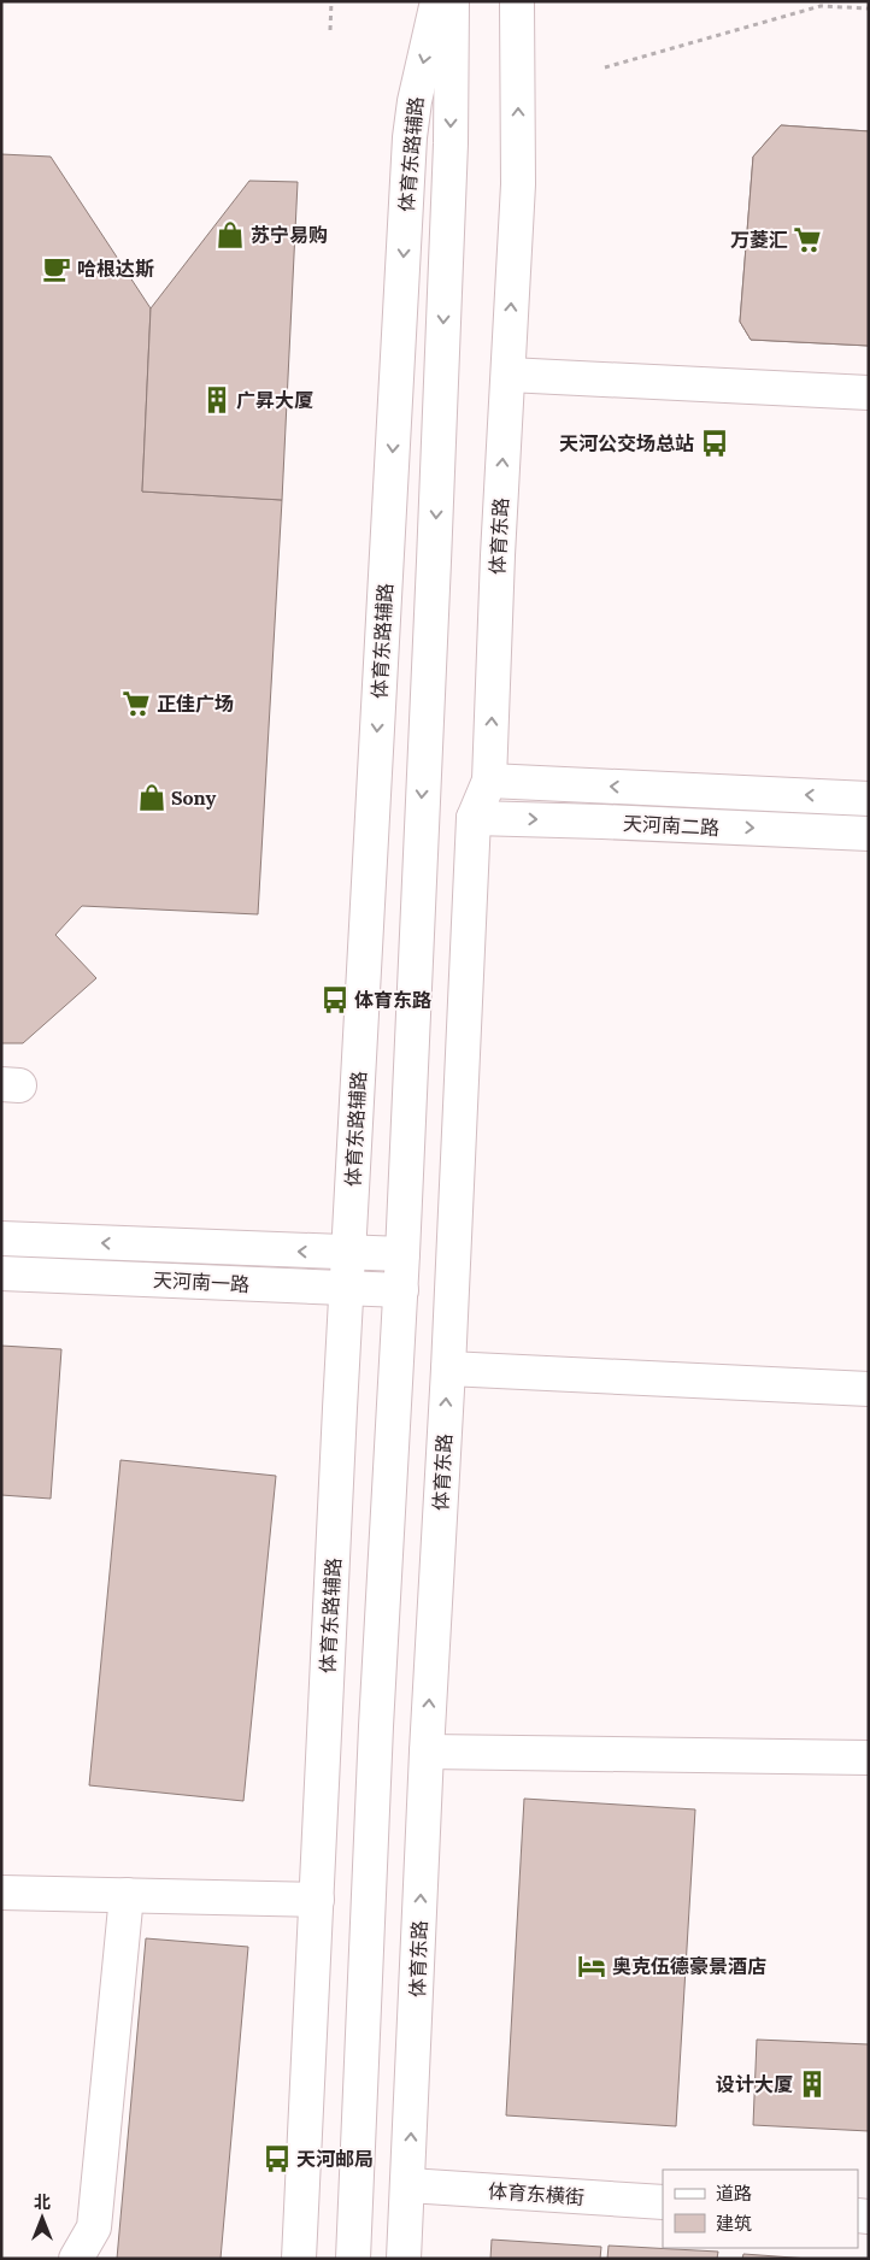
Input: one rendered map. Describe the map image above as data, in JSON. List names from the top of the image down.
{
  "streets": {
    "street": [
      "体育东路辅路",
      "体育东路",
      "天河南二路",
      "天河南一路",
      "体育东横街"
    ]
  },
  "crossings": [
    ["体育东路辅路", "天河南一路"],
    ["体育东路", "天河南二路"],
    ["体育东路", "体育东横街"]
  ],
  "places": {
    "shop": ["苏宁易购", "Sony"],
    "supermarket": ["万菱汇", "正佳广场"],
    "cafe": ["哈根达斯"],
    "building": ["广昇大厦", "设计大厦"],
    "bus stop": ["天河公交场总站", "体育东路", "天河邮局"],
    "hotel": ["奥克伍德豪景酒店"]
  },
  "legend": ["道路", "建筑"],
  "north": "top"
}
